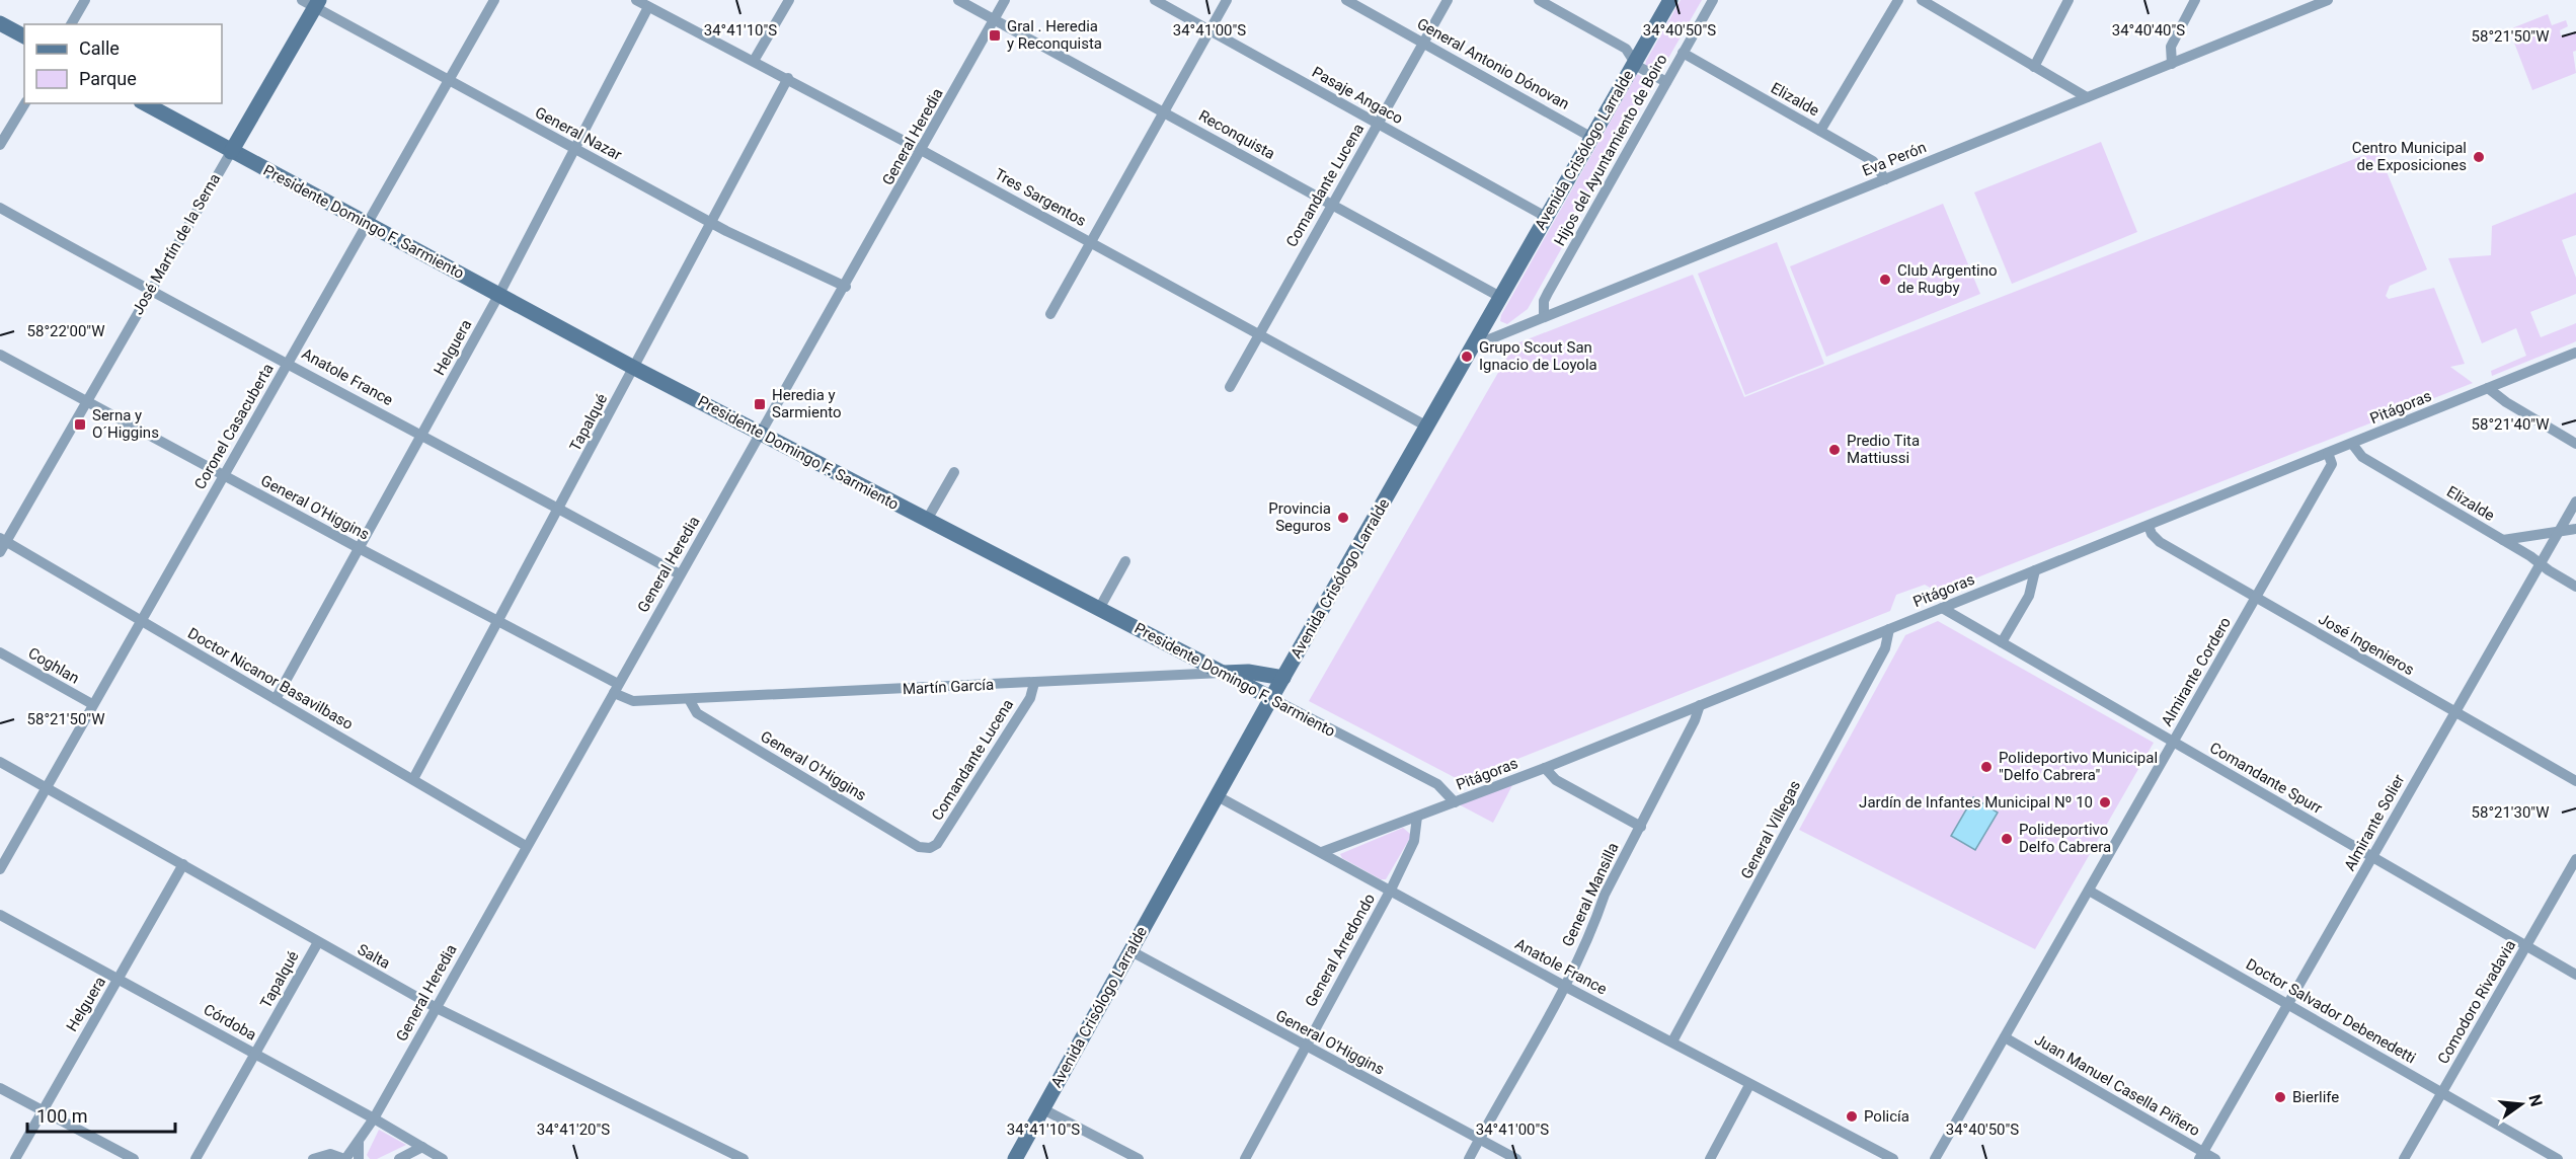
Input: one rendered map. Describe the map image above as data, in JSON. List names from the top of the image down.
{
  "streets": {
    "street": [
      "General Antonio Dónovan",
      "Pasaje Angaco",
      "Elizalde",
      "General Nazar",
      "Reconquista",
      "General Heredia",
      "Avenida Crisólogo Larralde",
      "Hijos del Ayuntamiento de Boiro",
      "Eva Perón",
      "Comandante Lucena",
      "Tres Sargentos",
      "Presidente Domingo F. Sarmiento",
      "José Martín de la Serna",
      "Helguera",
      "Anatole France",
      "Pitágoras",
      "Tapalqué",
      "Coronel Casacuberta",
      "General O'Higgins",
      "José Ingenieros",
      "Coghlan",
      "Almirante Cordero",
      "Doctor Nicanor Basavilbaso",
      "Martín García",
      "Comandante Spurr",
      "Almirante Solier",
      "General Villegas",
      "General Mansilla",
      "General Arredondo",
      "Salta",
      "Comodoro Rivadavia",
      "Doctor Salvador Debenedetti",
      "Córdoba",
      "Juan Manuel Casella Piñero"
    ]
  },
  "crossings": [
    ["General Antonio Dónovan", "Avenida Crisólogo Larralde"],
    ["General Antonio Dónovan", "Comandante Lucena"],
    ["Pasaje Angaco", "Avenida Crisólogo Larralde"],
    ["Pasaje Angaco", "Comandante Lucena"],
    ["Elizalde", "Hijos del Ayuntamiento de Boiro"],
    ["Elizalde", "Eva Perón"],
    ["Elizalde", "Pitágoras"],
    ["Elizalde", "Almirante Solier"],
    ["General Nazar", "General Heredia"],
    ["General Nazar", "José Martín de la Serna"],
    ["General Nazar", "Helguera"],
    ["General Nazar", "Tapalqué"],
    ["General Nazar", "Coronel Casacuberta"],
    ["Reconquista", "General Heredia"],
    ["Reconquista", "Avenida Crisólogo Larralde"],
    ["Reconquista", "Comandante Lucena"],
    ["General Heredia", "Tres Sargentos"],
    ["General Heredia", "Presidente Domingo F. Sarmiento"],
    ["General Heredia", "Anatole France"],
    ["General Heredia", "General O'Higgins"],
    ["General Heredia", "Doctor Nicanor Basavilbaso"],
    ["General Heredia", "Martín García"],
    ["General Heredia", "Salta"],
    ["General Heredia", "Córdoba"],
    ["Avenida Crisólogo Larralde", "Eva Perón"],
    ["Avenida Crisólogo Larralde", "Tres Sargentos"],
    ["Avenida Crisólogo Larralde", "Presidente Domingo F. Sarmiento"],
    ["Avenida Crisólogo Larralde", "Anatole France"],
    ["Avenida Crisólogo Larralde", "General O'Higgins"],
    ["Avenida Crisólogo Larralde", "Martín García"],
    ["Hijos del Ayuntamiento de Boiro", "Eva Perón"],
    ["Comandante Lucena", "Tres Sargentos"],
    ["Comandante Lucena", "General O'Higgins"],
    ["Comandante Lucena", "Martín García"],
    ["Tres Sargentos", "Helguera"],
    ["Tres Sargentos", "Tapalqué"],
    ["Presidente Domingo F. Sarmiento", "José Martín de la Serna"],
    ["Presidente Domingo F. Sarmiento", "Helguera"],
    ["Presidente Domingo F. Sarmiento", "Pitágoras"],
    ["Presidente Domingo F. Sarmiento", "Tapalqué"],
    ["Presidente Domingo F. Sarmiento", "Coronel Casacuberta"],
    ["Presidente Domingo F. Sarmiento", "Martín García"],
    ["José Martín de la Serna", "Anatole France"],
    ["José Martín de la Serna", "General O'Higgins"],
    ["José Martín de la Serna", "Doctor Nicanor Basavilbaso"],
    ["Helguera", "Anatole France"],
    ["Helguera", "General O'Higgins"],
    ["Helguera", "Doctor Nicanor Basavilbaso"],
    ["Helguera", "Salta"],
    ["Helguera", "Córdoba"],
    ["Anatole France", "Pitágoras"],
    ["Anatole France", "Tapalqué"],
    ["Anatole France", "Coronel Casacuberta"],
    ["Anatole France", "General Villegas"],
    ["Anatole France", "General Mansilla"],
    ["Anatole France", "General Arredondo"],
    ["Pitágoras", "José Ingenieros"],
    ["Pitágoras", "Almirante Cordero"],
    ["Pitágoras", "Comandante Spurr"],
    ["Pitágoras", "General Villegas"],
    ["Pitágoras", "General Mansilla"],
    ["Pitágoras", "General Arredondo"],
    ["Tapalqué", "General O'Higgins"],
    ["Tapalqué", "Doctor Nicanor Basavilbaso"],
    ["Tapalqué", "Salta"],
    ["Tapalqué", "Córdoba"],
    ["Coronel Casacuberta", "General O'Higgins"],
    ["Coronel Casacuberta", "Coghlan"],
    ["Coronel Casacuberta", "Doctor Nicanor Basavilbaso"],
    ["Coronel Casacuberta", "Salta"],
    ["General O'Higgins", "Martín García"],
    ["General O'Higgins", "General Mansilla"],
    ["General O'Higgins", "General Arredondo"],
    ["José Ingenieros", "Almirante Cordero"],
    ["José Ingenieros", "Almirante Solier"],
    ["Almirante Cordero", "Comandante Spurr"],
    ["Almirante Cordero", "Doctor Salvador Debenedetti"],
    ["Almirante Cordero", "Juan Manuel Casella Piñero"],
    ["Comandante Spurr", "Almirante Solier"],
    ["Comandante Spurr", "Comodoro Rivadavia"],
    ["Almirante Solier", "Doctor Salvador Debenedetti"],
    ["Almirante Solier", "Juan Manuel Casella Piñero"],
    ["Comodoro Rivadavia", "Doctor Salvador Debenedetti"]
  ],
  "places": {
    "transit": ["Gral . Heredia y Reconquista", "Heredia y Sarmiento", "Serna y O´Higgins"],
    "other": [
      "Centro Municipal de Exposiciones",
      "Club Argentino de Rugby",
      "Grupo Scout San Ignacio de Loyola",
      "Predio Tita Mattiussi",
      "Provincia Seguros",
      "Polideportivo Municipal \"Delfo Cabrera\"",
      "Jardín de Infantes Municipal Nº 10",
      "Polideportivo Delfo Cabrera",
      "Bierlife",
      "Policía"
    ]
  },
  "legend": ["Calle", "Parque"],
  "scale_bar": "100 m",
  "north": "right",
  "coordinates": [
    "34°41'10\"S",
    "34°41'00\"S",
    "34°40'50\"S",
    "34°40'40\"S",
    "58°21'50\"W",
    "58°22'00\"W",
    "58°21'40\"W",
    "58°21'30\"W",
    "34°41'20\"S"
  ]
}
